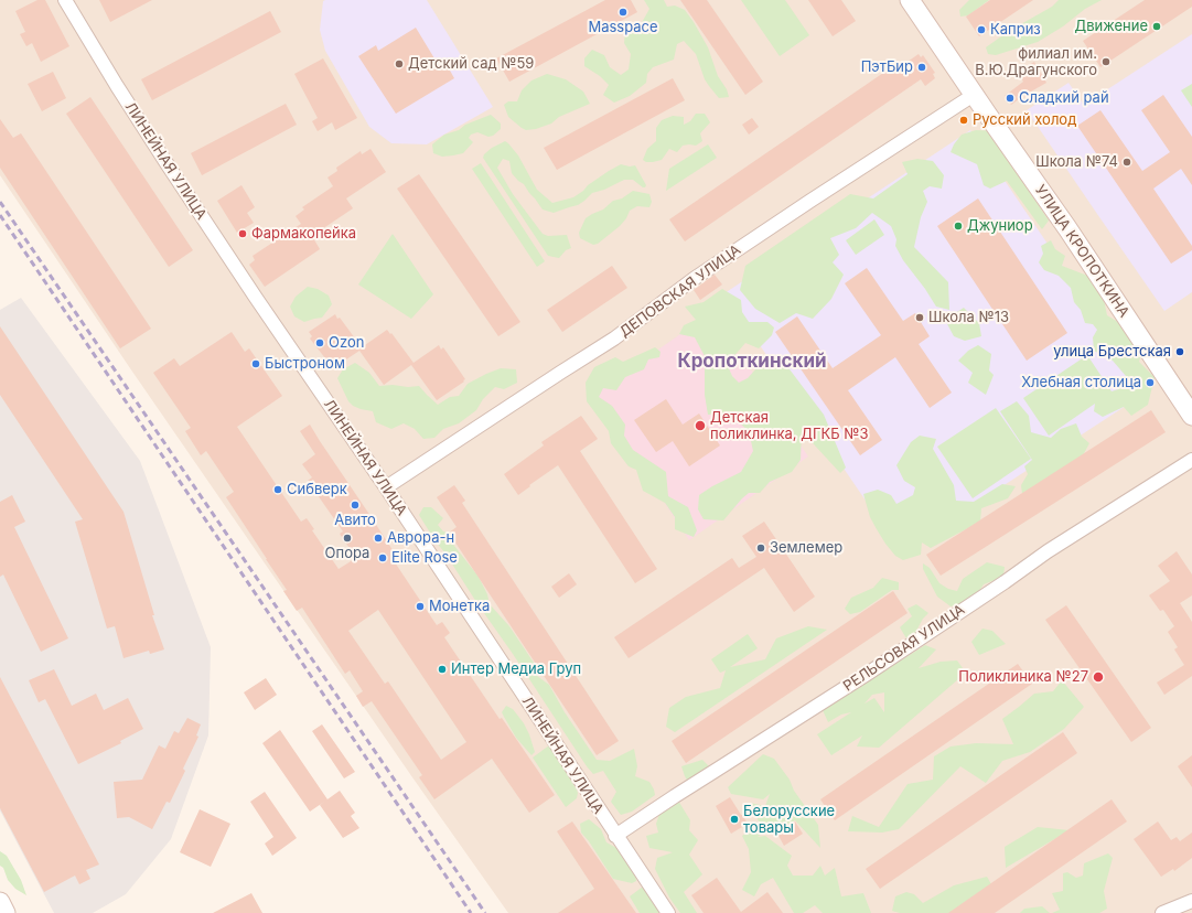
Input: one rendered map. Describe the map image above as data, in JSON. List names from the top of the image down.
{
  "streets": {
    "main road": ["УЛИЦА КРОПОТКИНА"],
    "street": ["ЛИНЕЙНАЯ УЛИЦА", "ДЕПОВСКАЯ УЛИЦА", "РЕЛЬСОВАЯ УЛИЦА"]
  },
  "crossings": [
    ["ЛИНЕЙНАЯ УЛИЦА", "ДЕПОВСКАЯ УЛИЦА"],
    ["ЛИНЕЙНАЯ УЛИЦА", "РЕЛЬСОВАЯ УЛИЦА"],
    ["УЛИЦА КРОПОТКИНА", "ДЕПОВСКАЯ УЛИЦА"]
  ],
  "districts": ["Кропоткинский"],
  "places": [
    "Masspace",
    "Движение",
    "Каприз",
    "филиал им. В.Ю.Драгунского",
    "Детский сад №59",
    "ПэтБир",
    "Сладкий рай",
    "Русский холод",
    "Школа №74",
    "Джуниор",
    "Фармакопейка",
    "Школа №13",
    "Ozon",
    "улица Брестская",
    "Быстроном",
    "Хлебная столица",
    "Детская поликлинка, ДГКБ №3",
    "Сибверк",
    "Авито",
    "Опора",
    "Аврора-н",
    "Землемер",
    "Elite Rose",
    "Монетка",
    "Интер Медиа Груп",
    "Поликлиника №27",
    "Белорусские товары"
  ]
}
